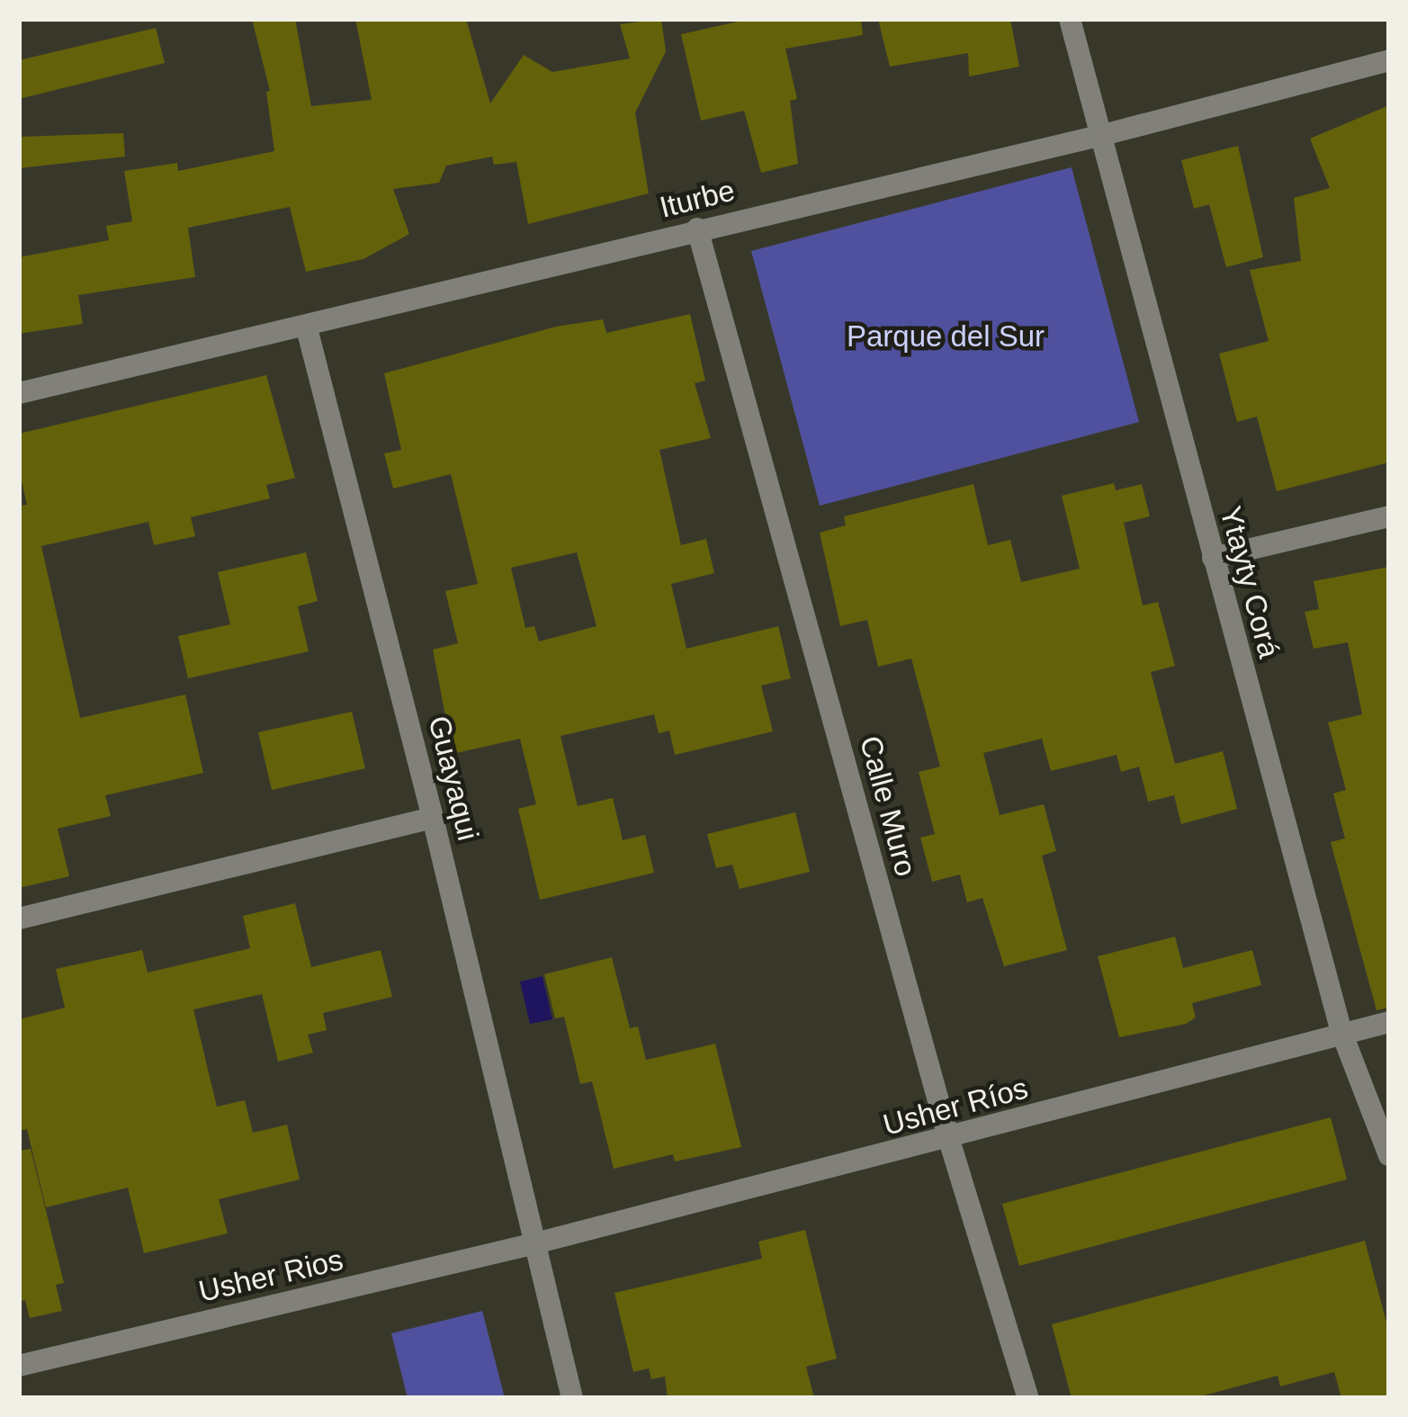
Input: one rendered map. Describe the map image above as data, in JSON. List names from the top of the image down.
{
  "streets": {
    "street": [
      "Iturbe",
      "Ytayty Corá",
      "Guayaqui",
      "Calle Muro",
      "Usher Ríos",
      "Usher Rios"
    ]
  },
  "crossings": [
    ["Iturbe", "Ytayty Corá"],
    ["Iturbe", "Guayaqui"],
    ["Iturbe", "Calle Muro"],
    ["Ytayty Corá", "Usher Ríos"],
    ["Guayaqui", "Usher Ríos"],
    ["Guayaqui", "Usher Rios"],
    ["Calle Muro", "Usher Ríos"],
    ["Usher Ríos", "Usher Rios"]
  ],
  "parks": ["Parque del Sur"]
}
